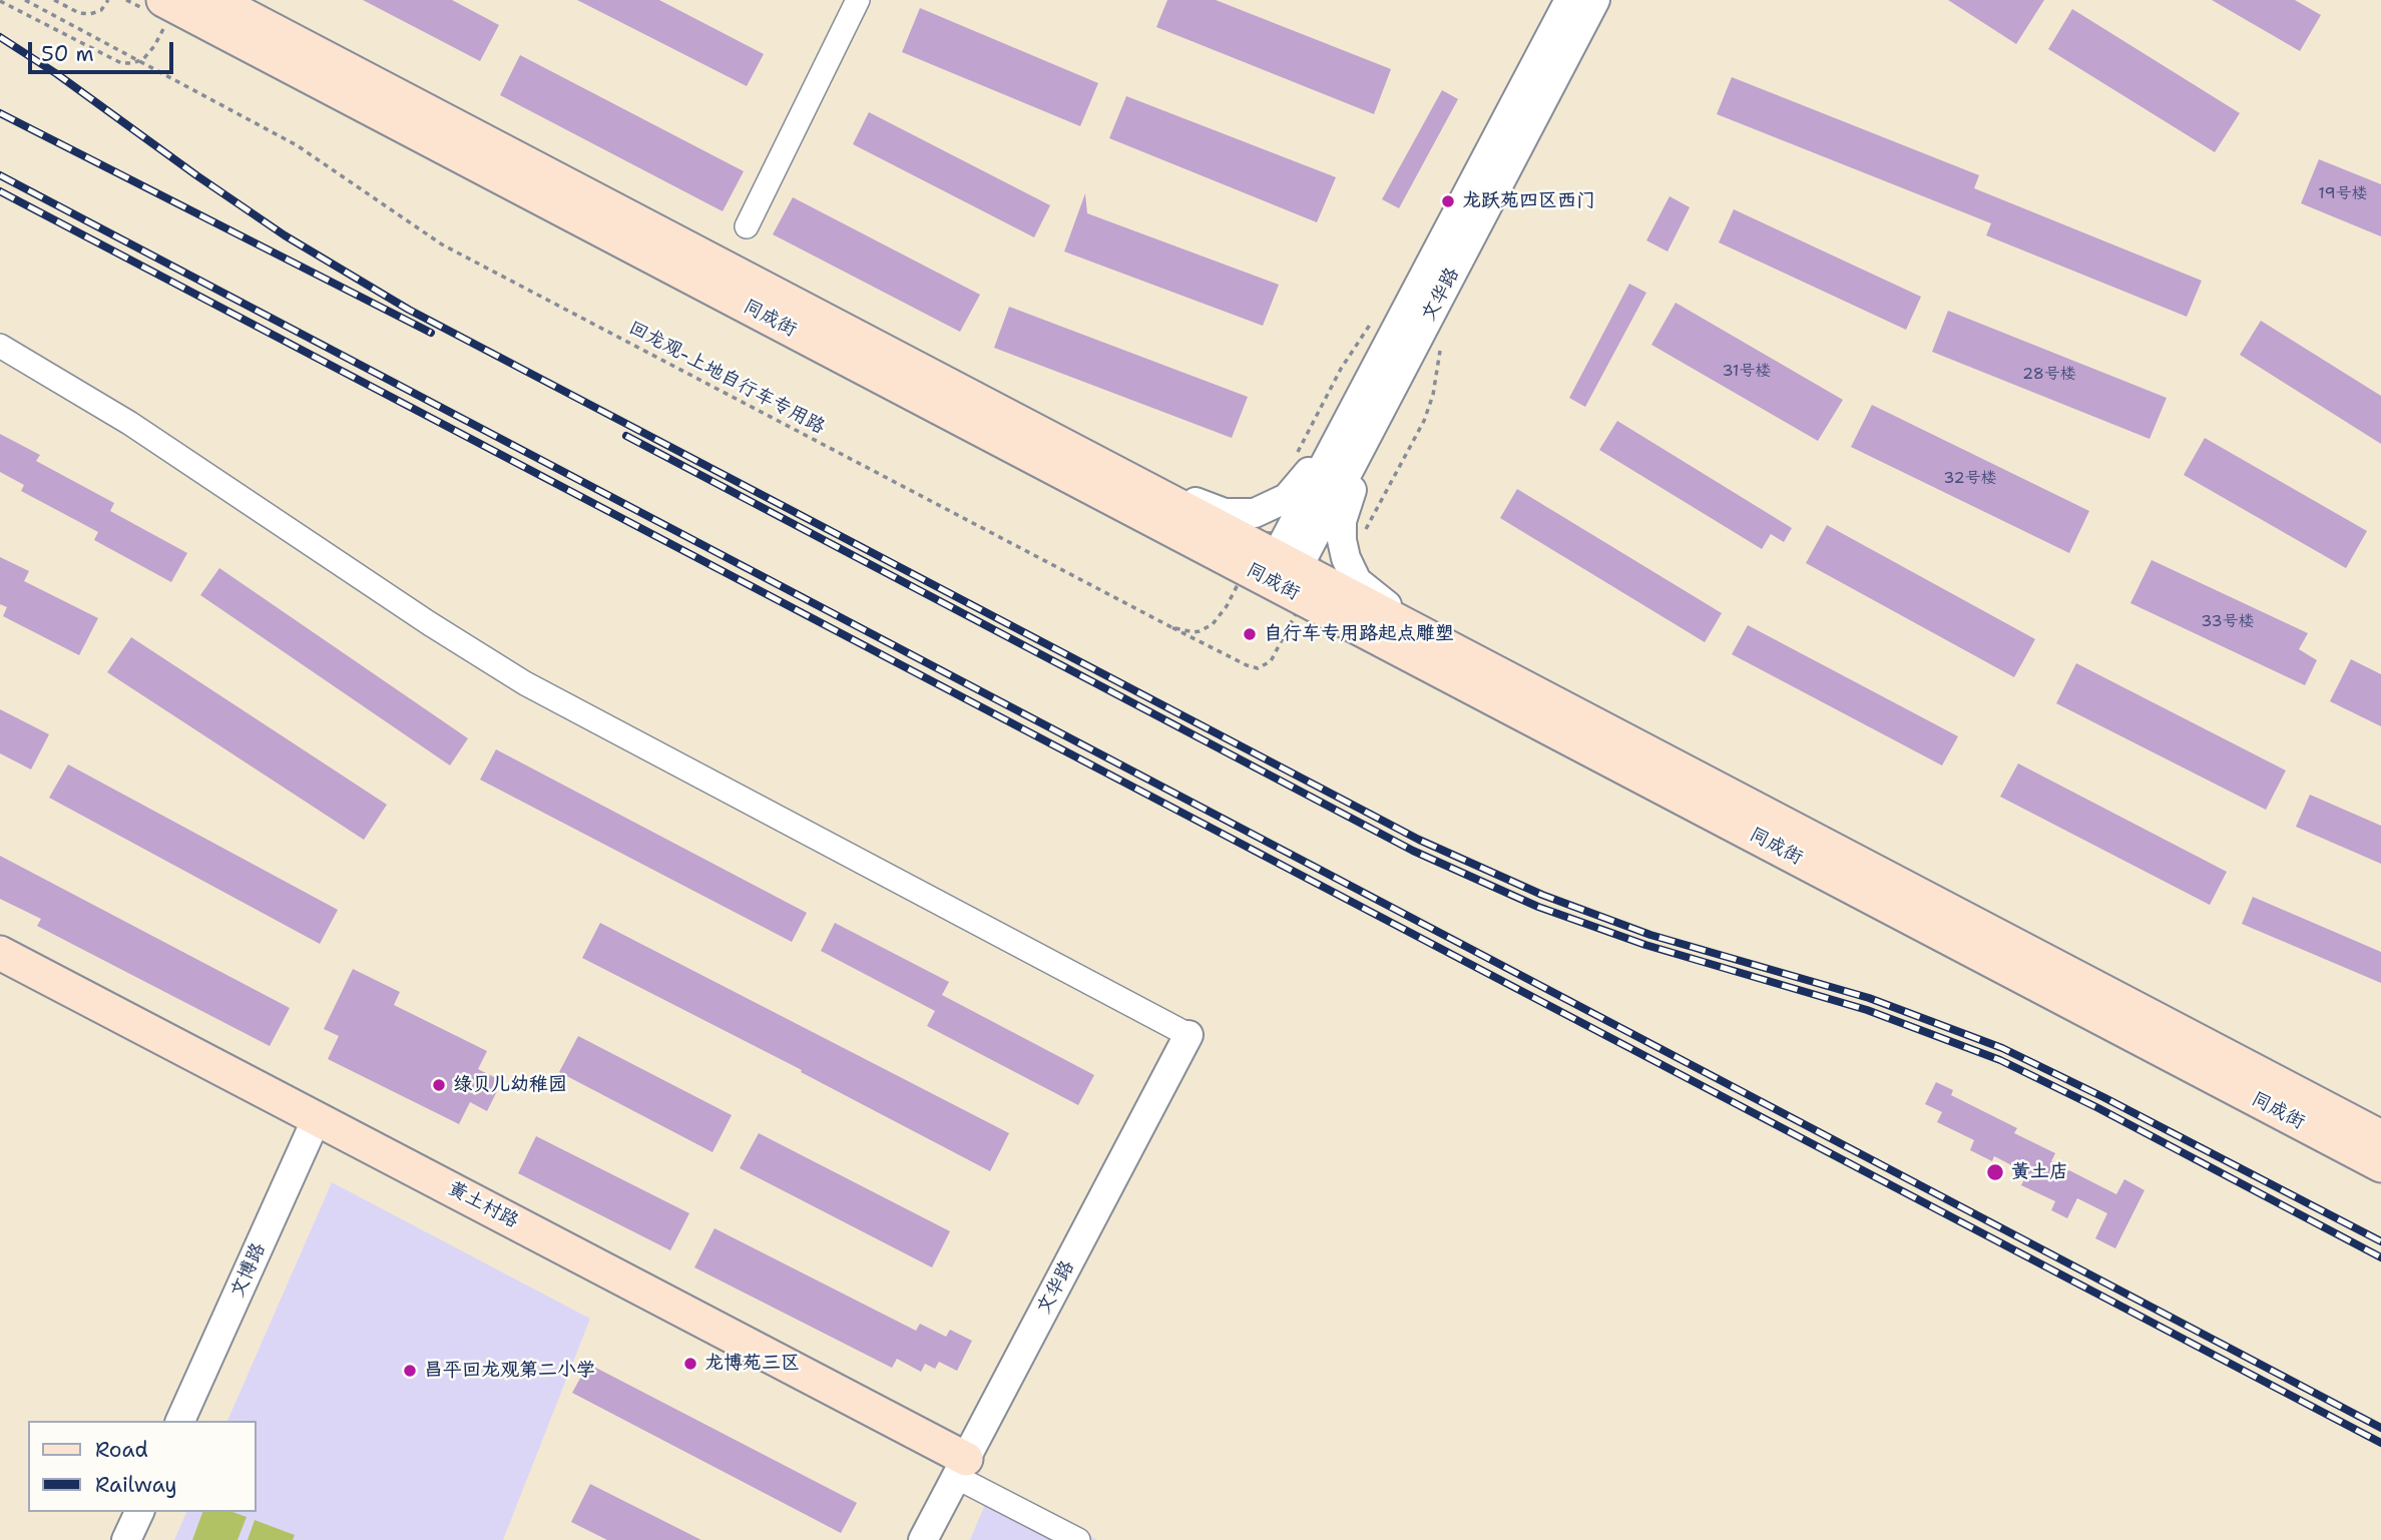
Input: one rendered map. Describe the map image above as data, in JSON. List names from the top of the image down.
{
  "streets": {
    "main road": ["同成街", "黄土村路"],
    "street": ["文华路", "文博路"],
    "path": ["回龙观-上地自行车专用路"]
  },
  "crossings": [
    ["文华路", "同成街"],
    ["文华路", "回龙观-上地自行车专用路"],
    ["文华路", "黄土村路"],
    ["同成街", "回龙观-上地自行车专用路"],
    ["黄土村路", "文博路"]
  ],
  "places": [
    "龙跃苑四区西门",
    "自行车专用路起点雕塑",
    "绿贝儿幼稚园",
    "黄土店",
    "龙博苑三区",
    "昌平回龙观第二小学"
  ],
  "house_numbers": [
    "19号楼",
    "31号楼",
    "28号楼",
    "32号楼",
    "33号楼"
  ],
  "legend": ["Road", "Railway"],
  "scale_bar": "50 m"
}
